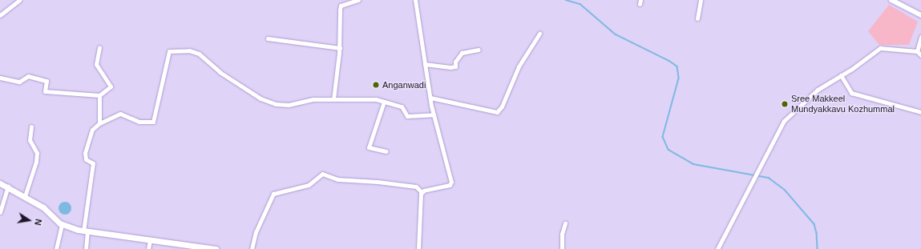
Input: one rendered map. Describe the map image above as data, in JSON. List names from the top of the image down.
{
  "places": ["Anganwadi", "Sree Makkeel Mundyakkavu Kozhummal"],
  "north": "right"
}
